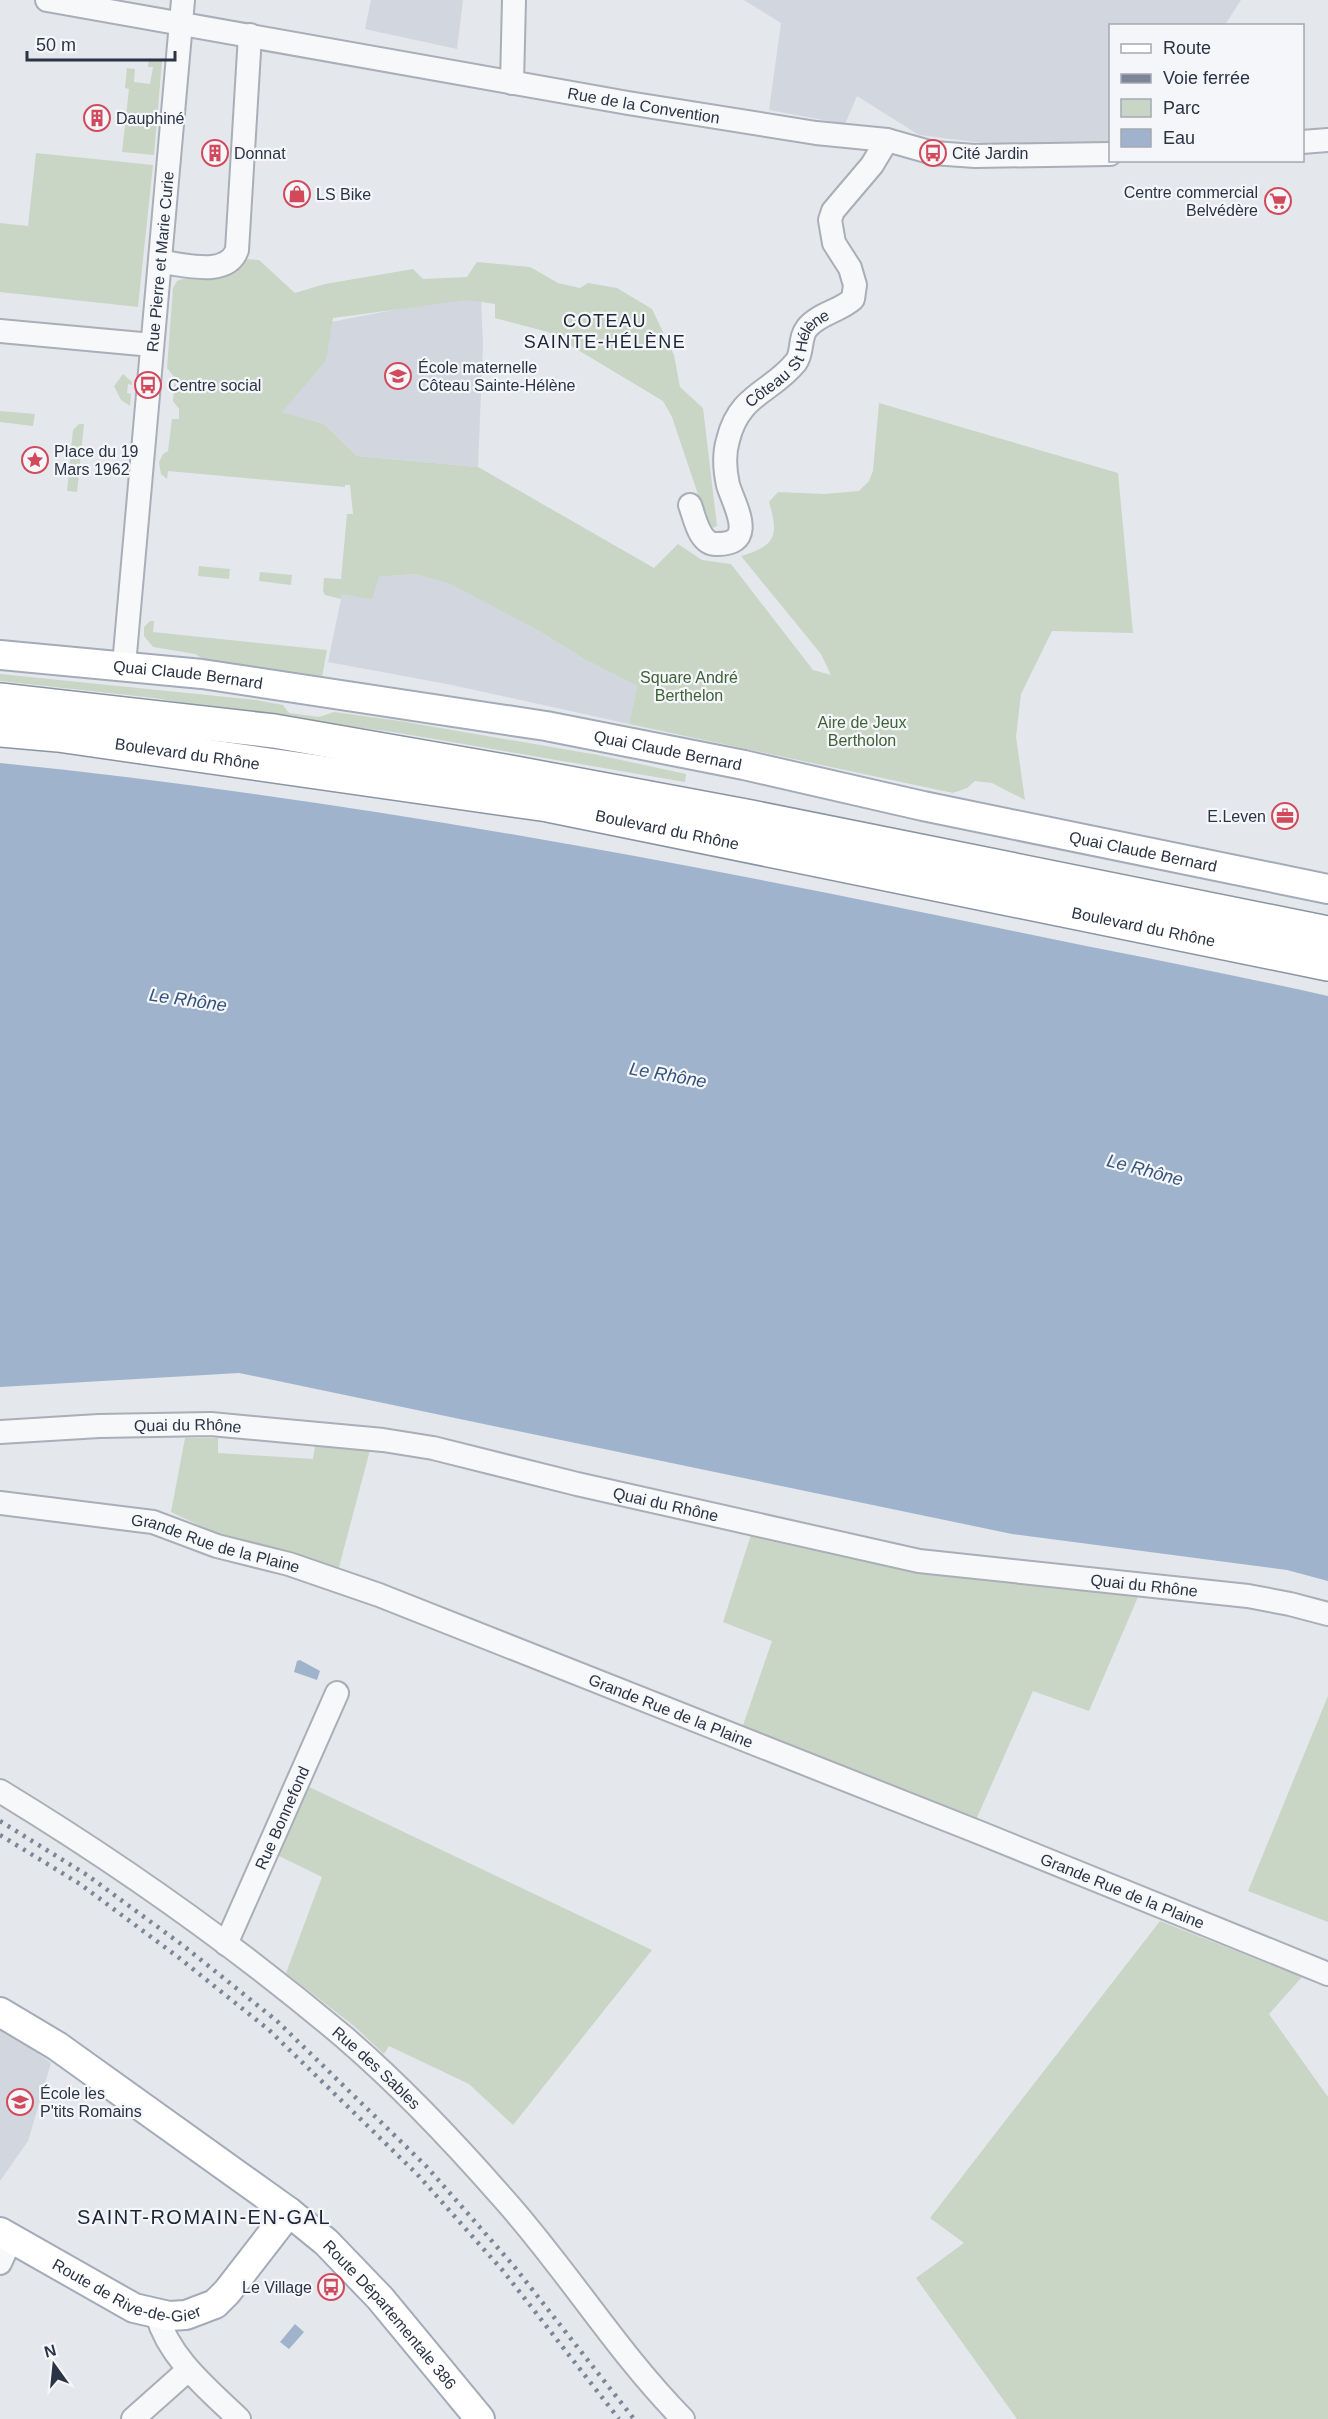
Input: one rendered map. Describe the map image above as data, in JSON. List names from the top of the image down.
{
  "streets": {
    "highway": ["Boulevard du Rhône"],
    "main road": ["Quai Claude Bernard", "Route de Rive-de-Gier", "Route Départementale 386"],
    "street": [
      "Rue de la Convention",
      "Rue Pierre et Marie Curie",
      "Côteau St Hélène",
      "Quai du Rhône",
      "Grande Rue de la Plaine",
      "Rue Bonnefond",
      "Rue des Sables"
    ]
  },
  "crossings": [
    ["Rue de la Convention", "Rue Pierre et Marie Curie"],
    ["Rue de la Convention", "Côteau St Hélène"],
    ["Rue Pierre et Marie Curie", "Quai Claude Bernard"],
    ["Rue Bonnefond", "Rue des Sables"],
    ["Route de Rive-de-Gier", "Route Départementale 386"]
  ],
  "districts": ["COTEAU SAINTE-HÉLÈNE", "SAINT-ROMAIN-EN-GAL"],
  "water": ["Le Rhône"],
  "parks": ["Square André Berthelon", "Aire de Jeux Bertholon"],
  "places": {
    "building": ["Dauphiné", "Donnat"],
    "bus stop": ["Cité Jardin", "Centre social", "Le Village"],
    "shop": ["LS Bike"],
    "supermarket": ["Centre commercial Belvédère"],
    "school or university": ["École maternelle Côteau Sainte-Hélène", "École les P'tits Romains"],
    "place": ["Place du 19 Mars 1962"],
    "office": ["E.Leven"]
  },
  "legend": [
    "Route",
    "Voie ferrée",
    "Parc",
    "Eau"
  ],
  "scale_bar": "50 m",
  "north": "top"
}
